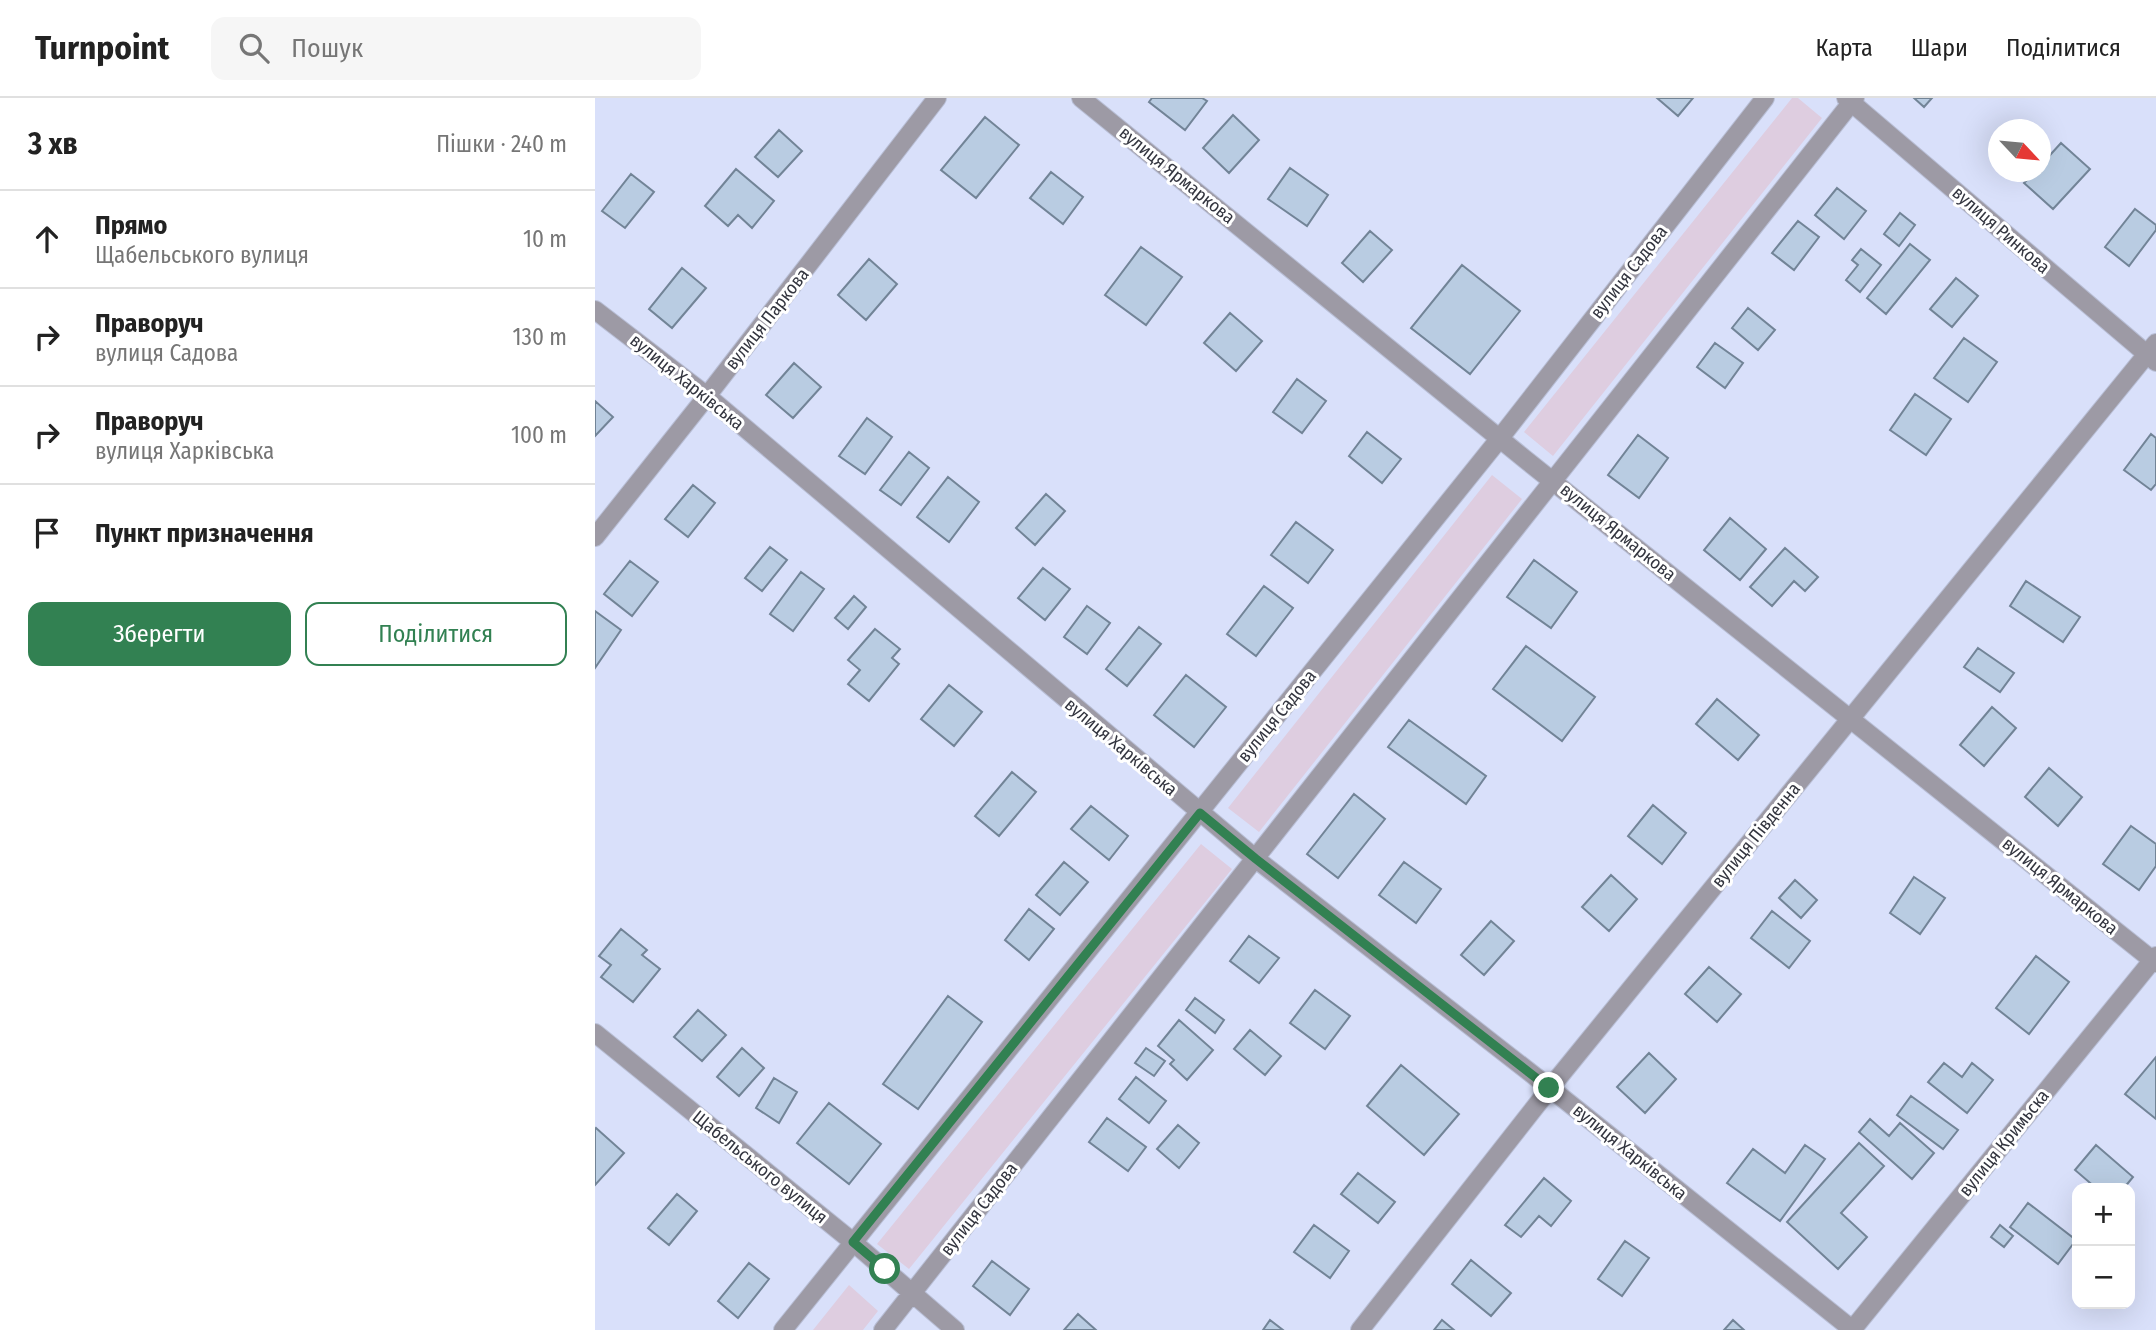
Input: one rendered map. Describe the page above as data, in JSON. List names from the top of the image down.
{
  "streets": {
    "street": [
      "вулиця Ярмаркова",
      "вулиця Ринкова",
      "вулиця Садова",
      "вулиця Паркова",
      "вулиця Харківська",
      "вулиця Південна",
      "вулиця Кримьска",
      "Щабельського вулиця"
    ]
  },
  "crossings": [
    ["вулиця Ярмаркова", "вулиця Садова"],
    ["вулиця Ярмаркова", "вулиця Південна"],
    ["вулиця Ярмаркова", "вулиця Кримьска"],
    ["вулиця Ринкова", "вулиця Садова"],
    ["вулиця Ринкова", "вулиця Південна"],
    ["вулиця Садова", "вулиця Харківська"],
    ["вулиця Садова", "Щабельського вулиця"],
    ["вулиця Паркова", "вулиця Харківська"],
    ["вулиця Харківська", "вулиця Південна"],
    ["вулиця Харківська", "вулиця Кримьска"]
  ],
  "north": "bottom right",
  "page": {
    "header": "Turnpoint",
    "search": "Пошук",
    "nav": ["Карта", "Шари", "Поділитися"],
    "heading": ["3 хв", "Пішки · 240 m"],
    "list": [
      ["Прямо", "Щабельського вулиця", "10 m"],
      ["Праворуч", "вулиця Садова", "130 m"],
      ["Праворуч", "вулиця Харківська", "100 m"],
      "Пункт призначення"
    ],
    "buttons": ["Зберегти", "Поділитися"],
    "map_buttons": ["+", "−"]
  }
}
